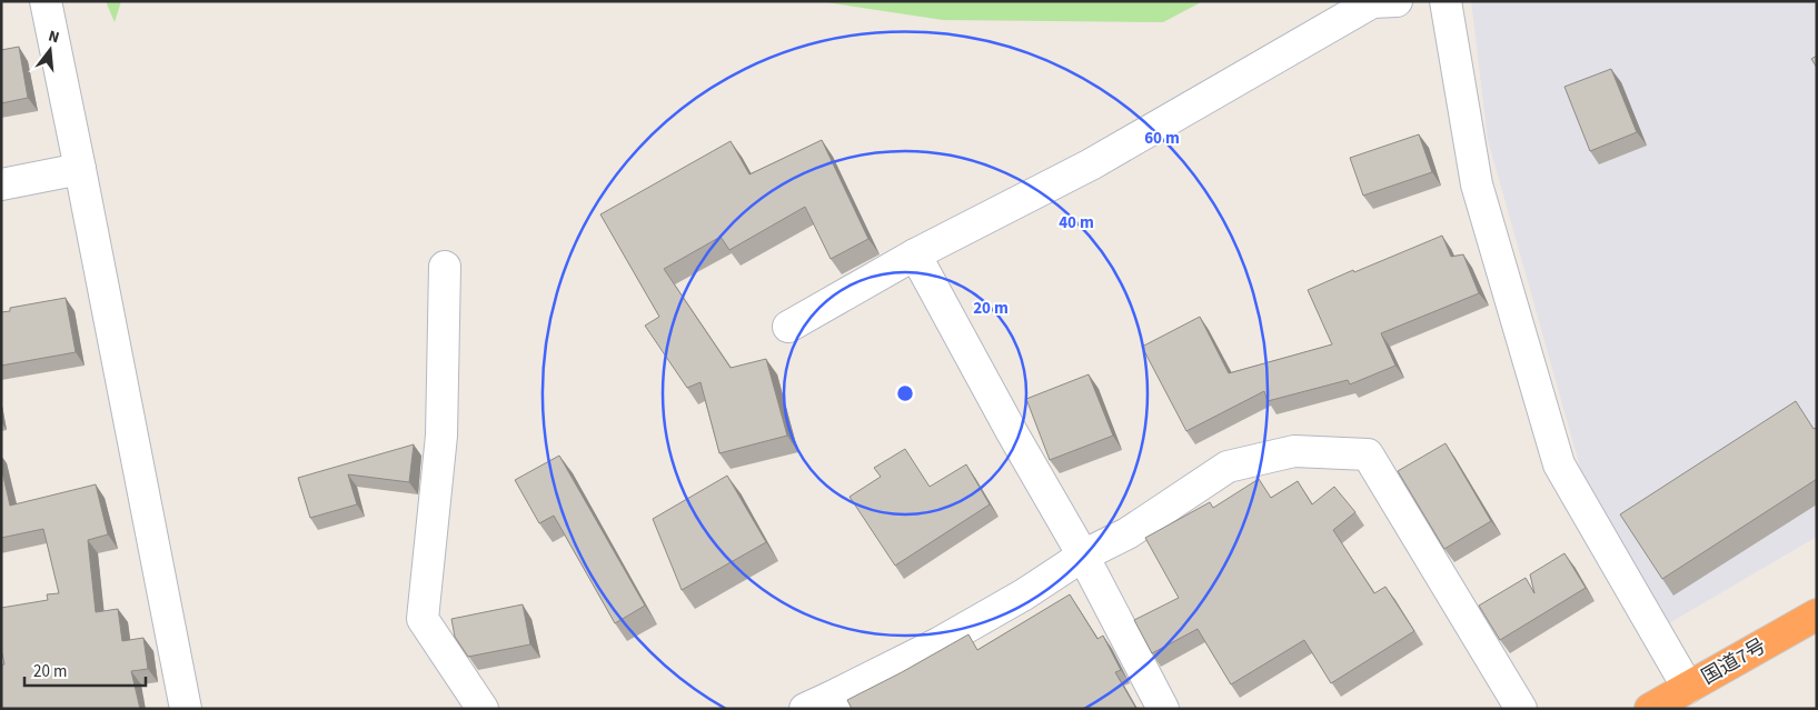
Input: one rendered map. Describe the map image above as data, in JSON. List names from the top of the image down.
{
  "streets": {
    "highway": ["国道7号"]
  },
  "scale_bar": "20 m",
  "north": "top",
  "rings": ["60 m", "40 m", "20 m"]
}
